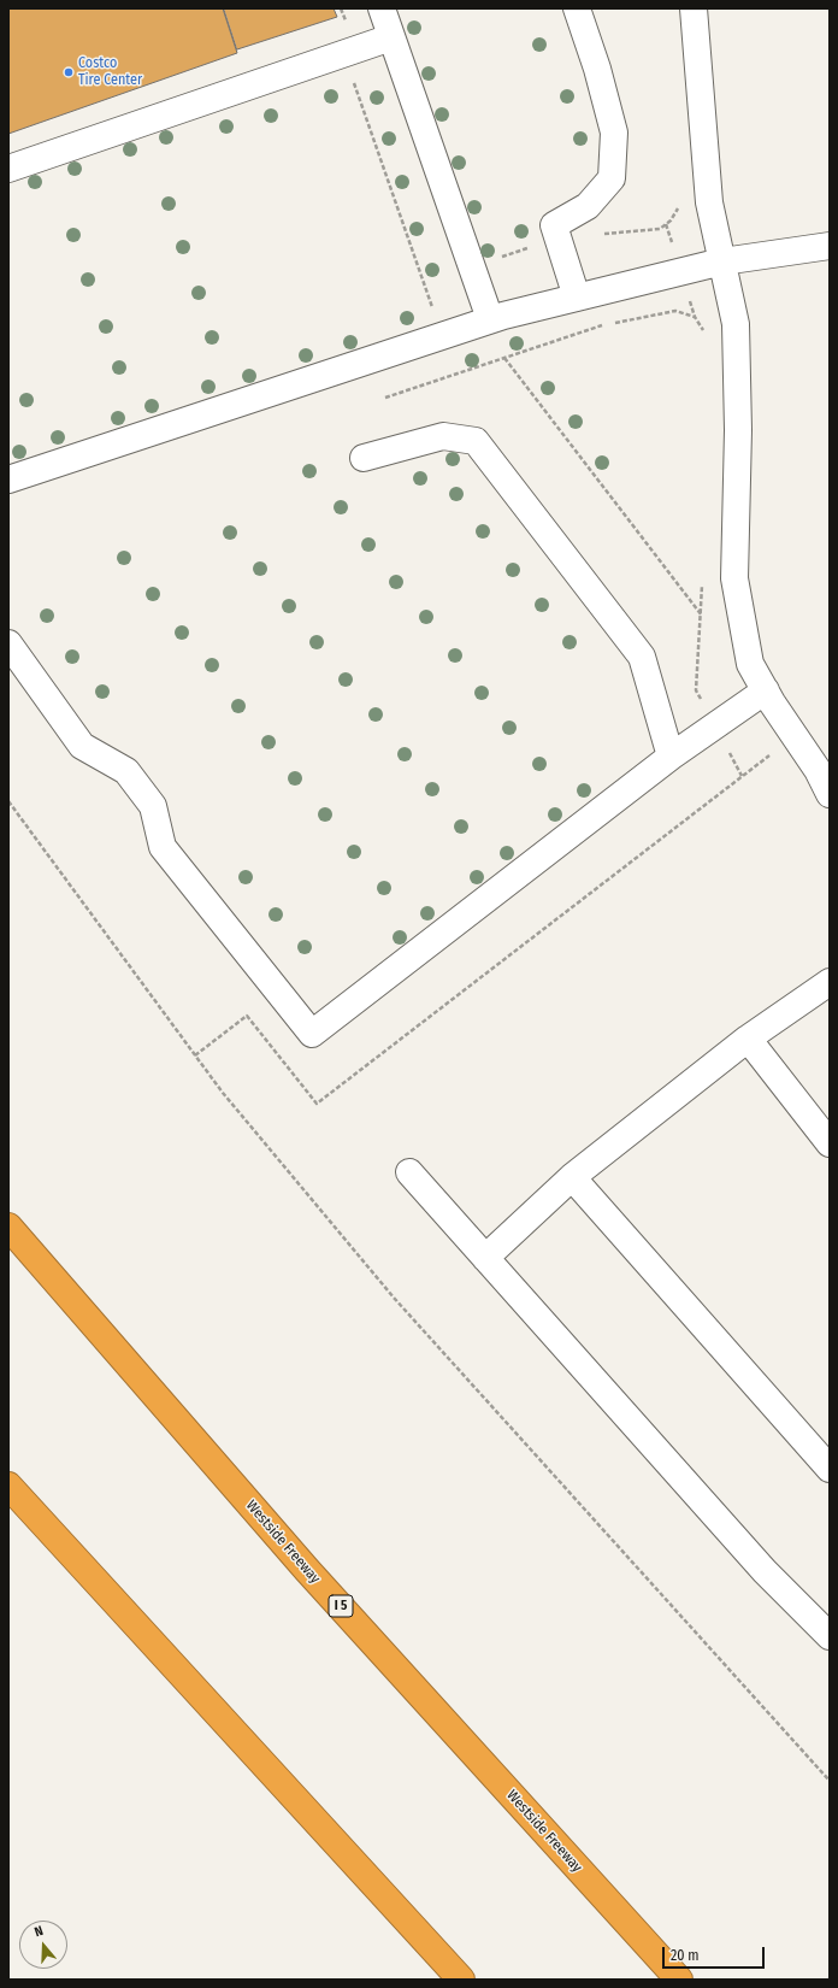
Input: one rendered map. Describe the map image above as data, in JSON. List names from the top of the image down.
{
  "streets": {
    "highway": ["Westside Freeway", "I 5"]
  },
  "places": ["Costco Tire Center"],
  "scale_bar": "20 m",
  "north": "top"
}
